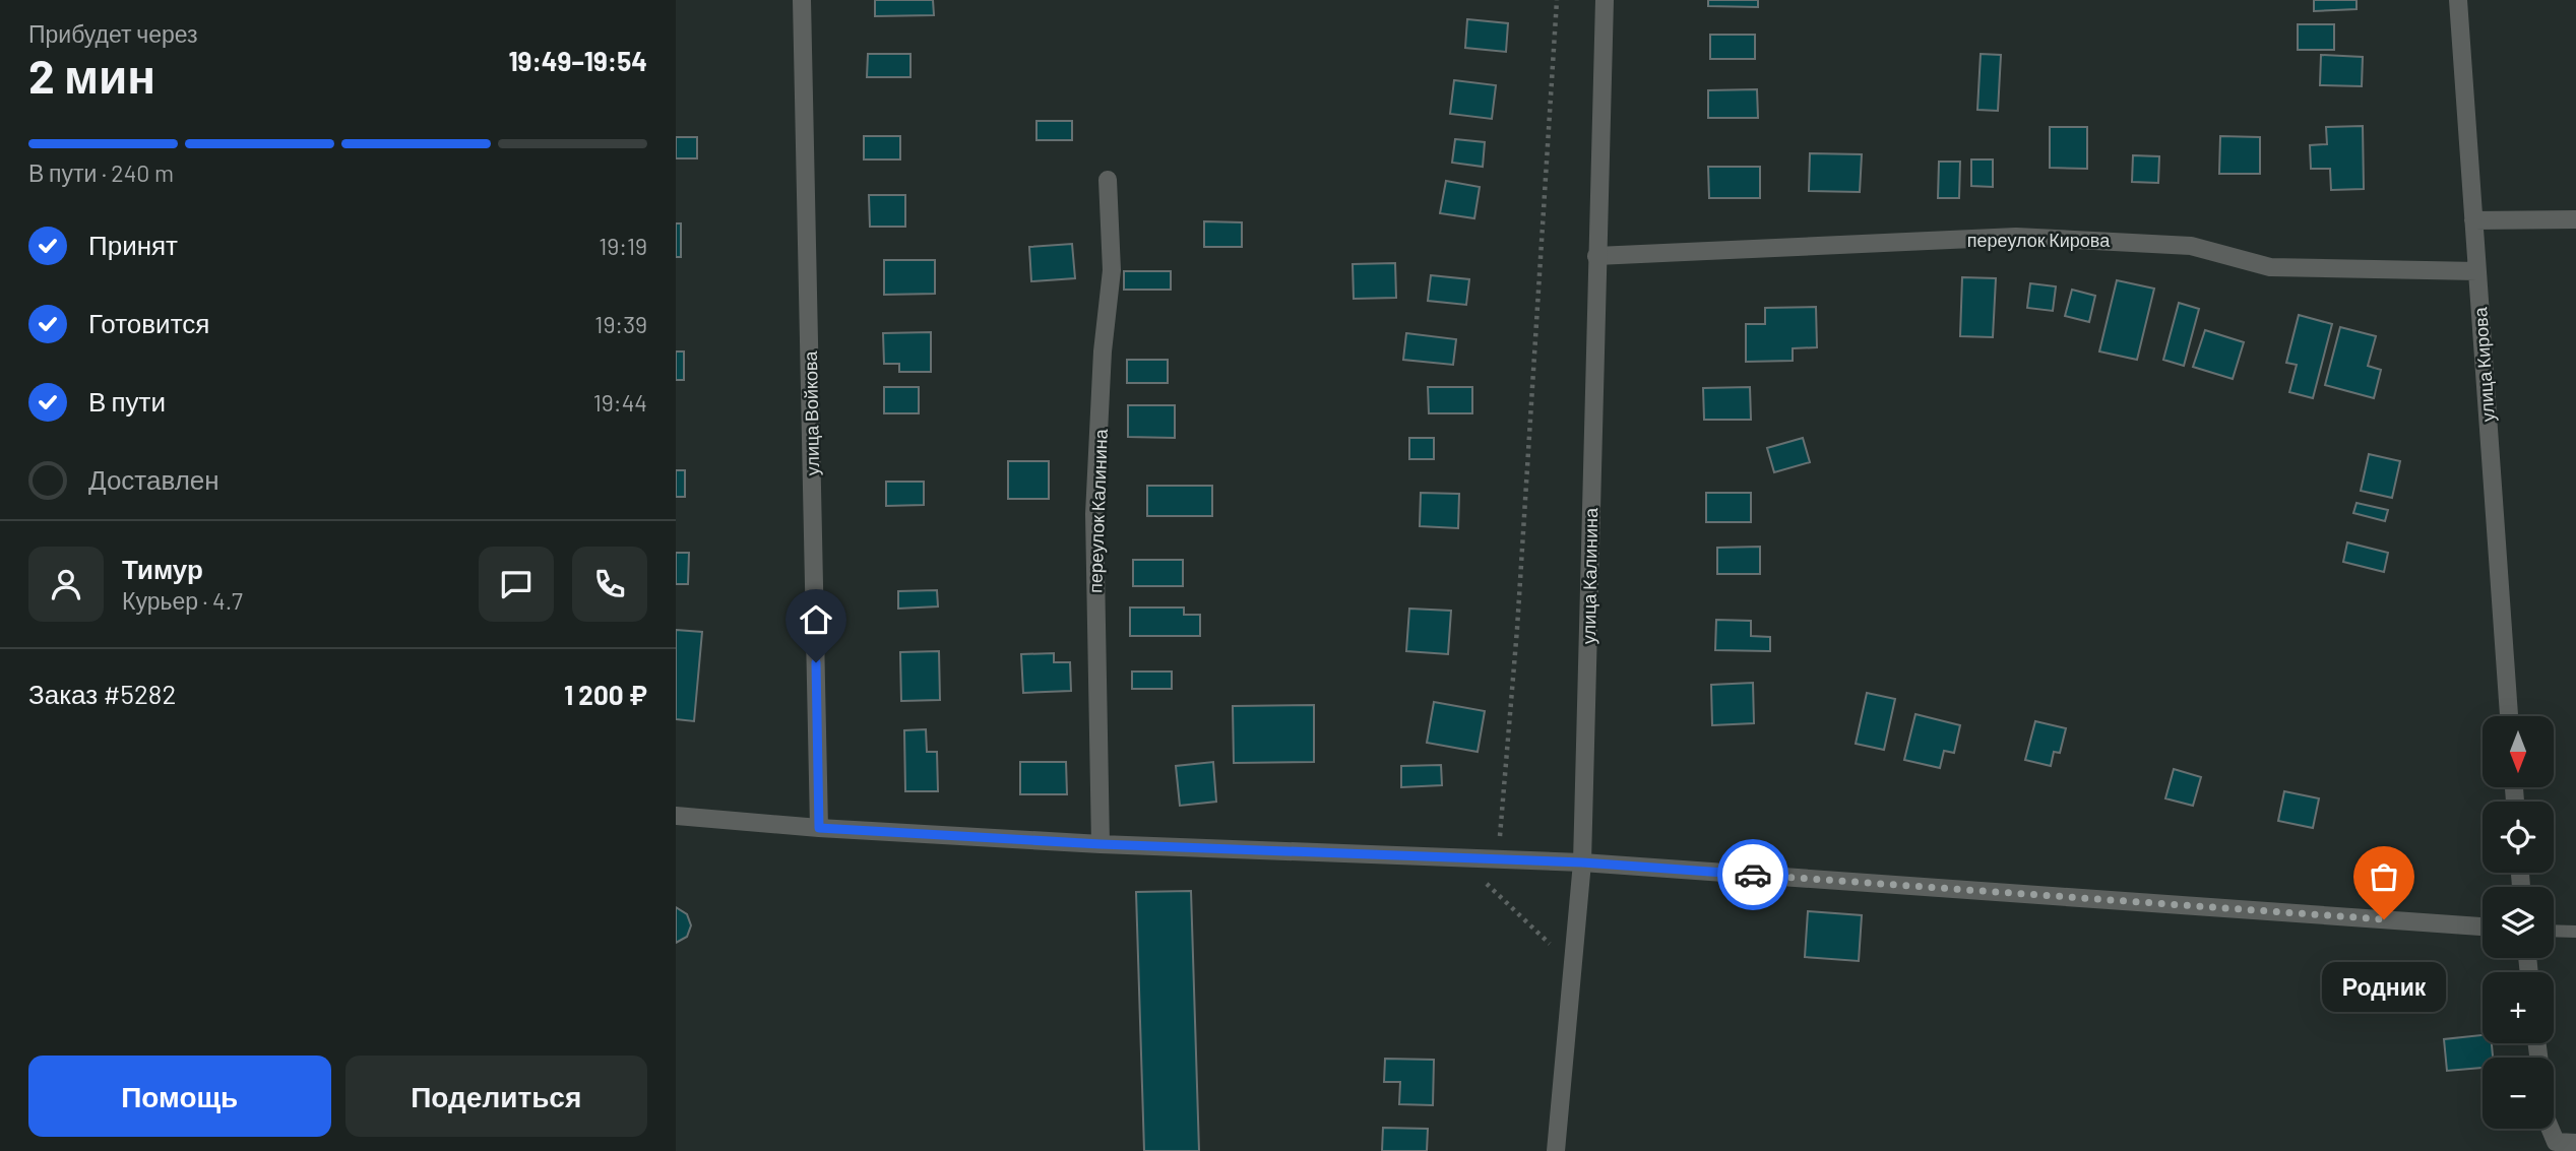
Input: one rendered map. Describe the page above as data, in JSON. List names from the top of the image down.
{
  "streets": {
    "street": [
      "переулок Кирова",
      "улица Кирова",
      "улица Войкова",
      "переулок Калинина",
      "улица Калинина"
    ]
  },
  "crossings": [
    ["переулок Кирова", "улица Кирова"],
    ["переулок Кирова", "улица Калинина"]
  ],
  "places": ["Родник"],
  "north": "bottom",
  "page": {
    "heading": ["2 мин", "Прибудет через", "19:49–19:54"],
    "panel": [
      "Тимур",
      "Курьер · 4.7",
      "Заказ #5282",
      "1 200 ₽"
    ],
    "bar": "В пути · 240 m",
    "list": [
      ["Принят", "19:19"],
      ["Готовится", "19:39"],
      ["В пути", "19:44"],
      "Доставлен"
    ],
    "map_buttons": ["+", "−"],
    "bubble": "Родник",
    "buttons": ["Помощь", "Поделиться"]
  }
}
